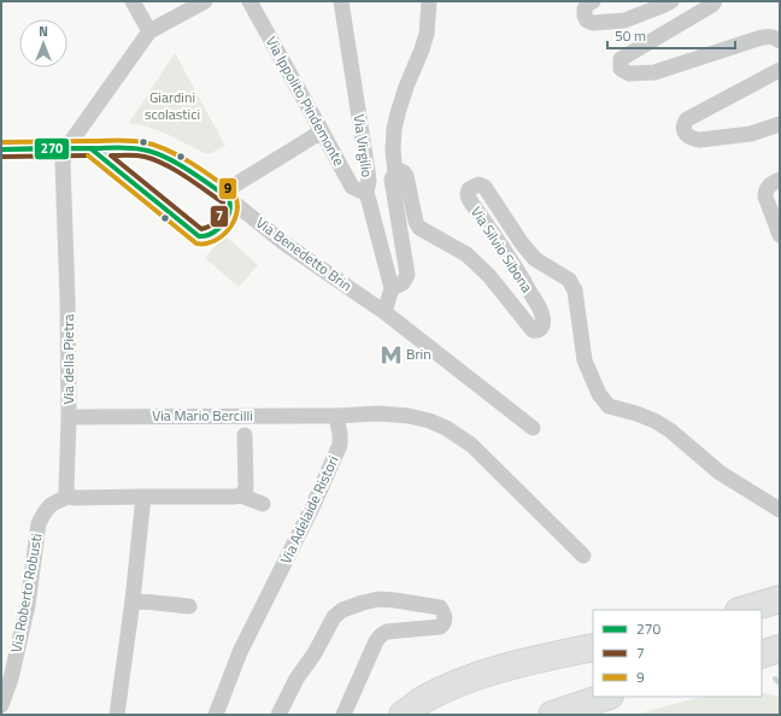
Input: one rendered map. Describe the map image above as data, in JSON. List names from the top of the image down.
{
  "streets": {
    "street": [
      "Via Ippolito Pindemonte",
      "Via Virgilio",
      "Via Silvio Sibona",
      "Via Benedetto Brin",
      "Via della Pietra",
      "Via Mario Bercilli",
      "Via Adelaide Ristori",
      "Via Roberto Robusti"
    ]
  },
  "crossings": [
    ["Via Ippolito Pindemonte", "Via Virgilio"],
    ["Via Benedetto Brin", "Via della Pietra"],
    ["Via della Pietra", "Via Mario Bercilli"],
    ["Via della Pietra", "Via Roberto Robusti"],
    ["Via Mario Bercilli", "Via Adelaide Ristori"]
  ],
  "parks": ["Giardini scolastici"],
  "places": {
    "metro station": ["Brin"]
  },
  "lines": ["transit line 9", "transit line 270", "transit line 7"],
  "legend": ["270", "7", "9"],
  "scale_bar": "50 m",
  "north": "top"
}
